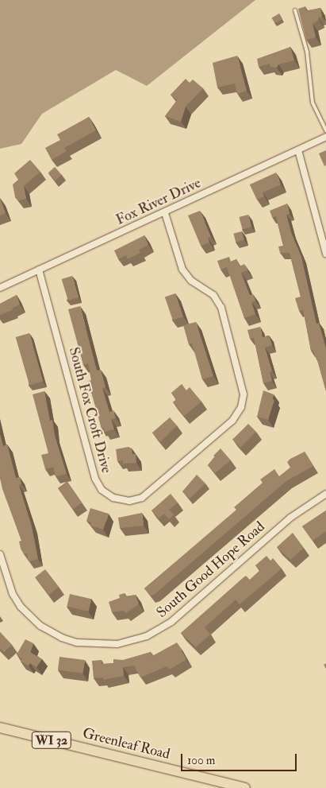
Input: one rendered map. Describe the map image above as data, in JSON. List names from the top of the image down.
{
  "streets": {
    "main road": ["WI 32", "Greenleaf Road"],
    "street": ["Fox River Drive", "South Fox Croft Drive", "South Good Hope Road"]
  },
  "crossings": [
    ["Fox River Drive", "South Fox Croft Drive"]
  ],
  "scale_bar": "100 m"
}
